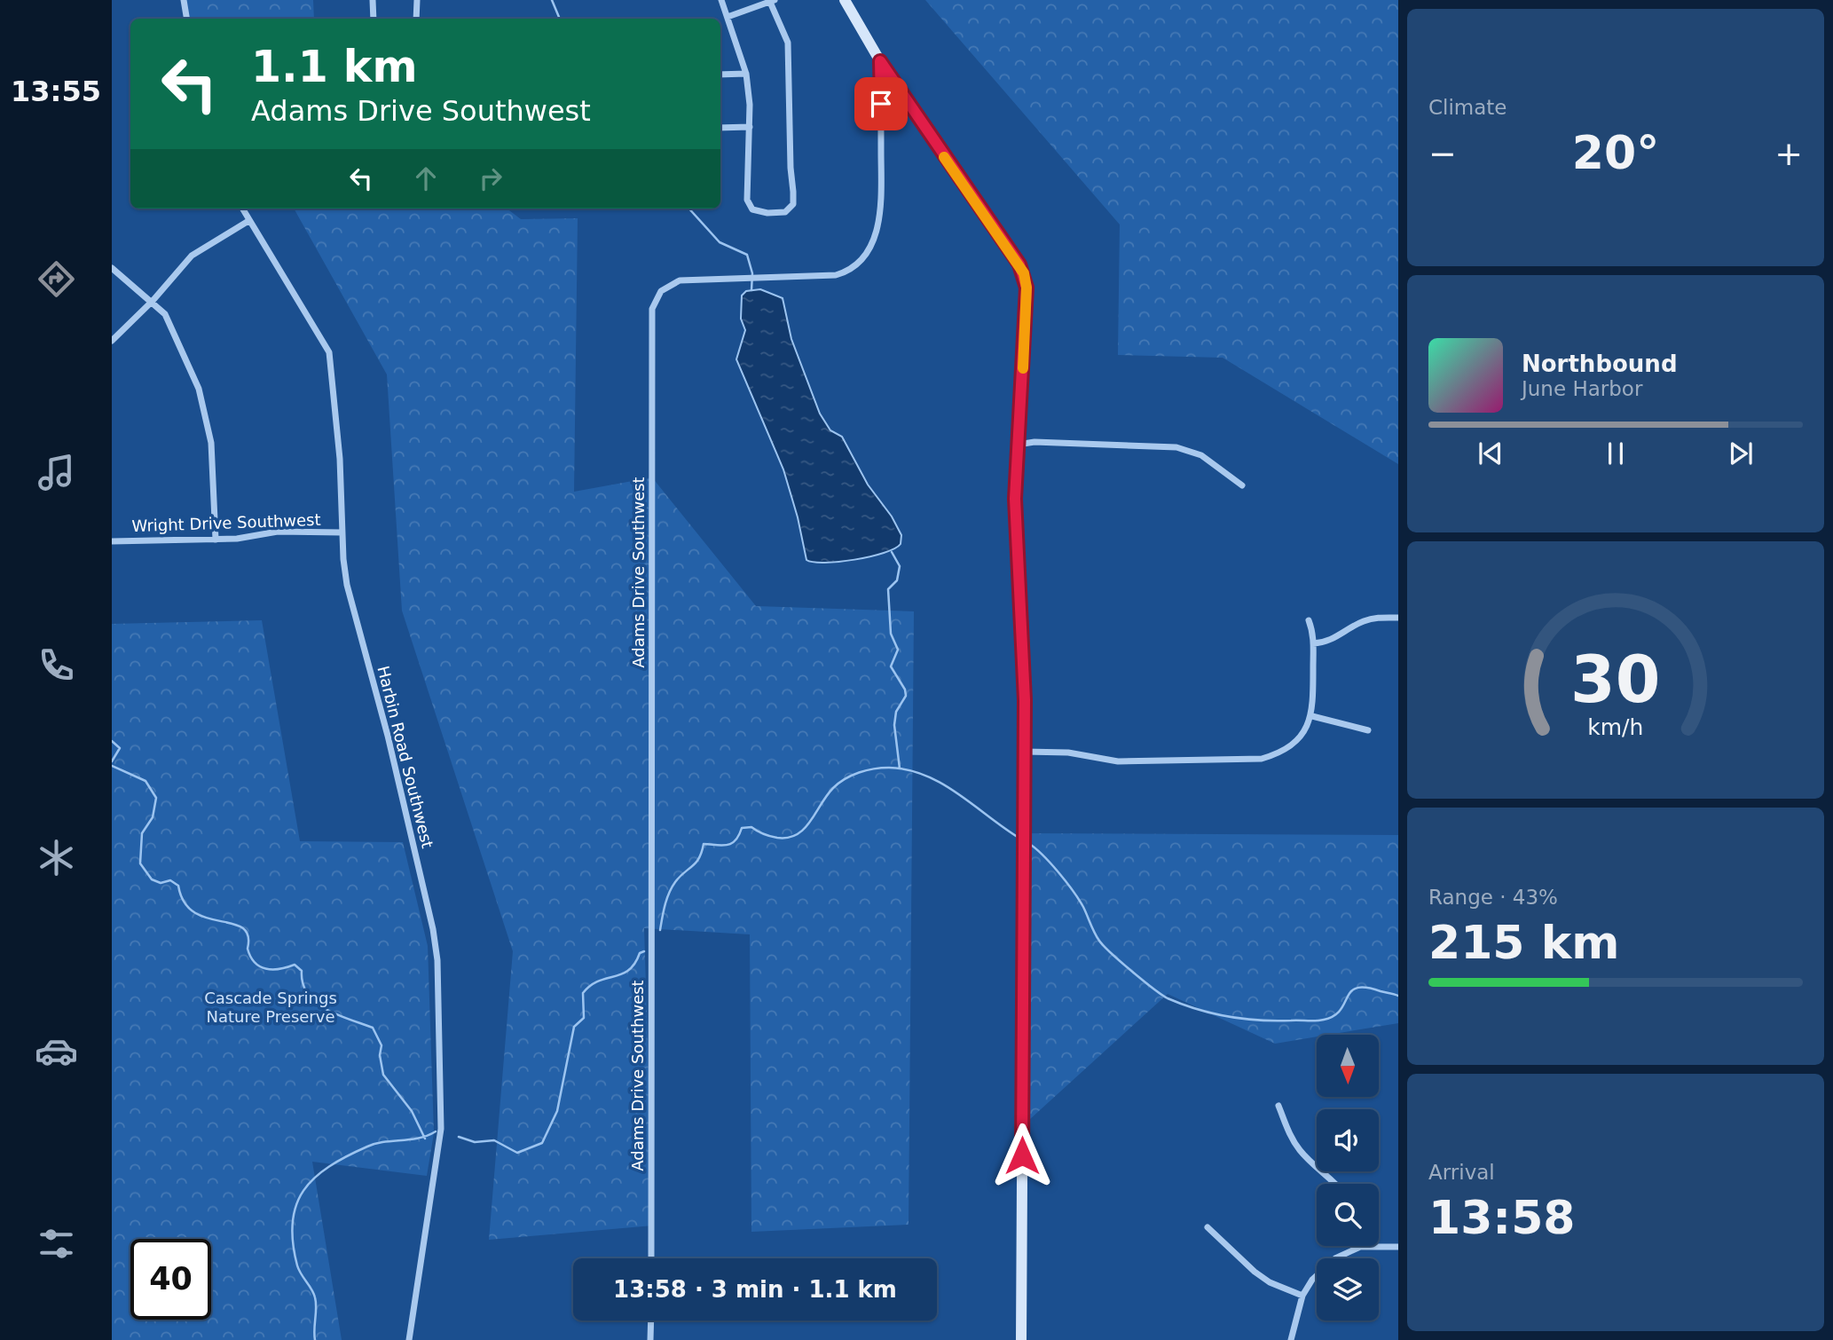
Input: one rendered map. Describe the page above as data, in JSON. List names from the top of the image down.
{
  "streets": {
    "street": ["Wright Drive Southwest", "Adams Drive Southwest", "Harbin Road Southwest"]
  },
  "crossings": [
    ["Wright Drive Southwest", "Harbin Road Southwest"]
  ],
  "parks": ["Cascade Springs Nature Preserve"],
  "north": "bottom",
  "page": {
    "tabs": "13:55",
    "tile": [
      "Climate",
      ["Range · 43%", "215 km"],
      ["Arrival", "13:58"]
    ],
    "turn": ["1.1 km", "Adams Drive Southwest"],
    "heat": ["−", "20°", "+"],
    "song": ["Northbound", "June Harbor"],
    "limit": "40",
    "trip": "13:58 · 3 min · 1.1 km",
    "gauge": ["30", "km/h"]
  }
}
